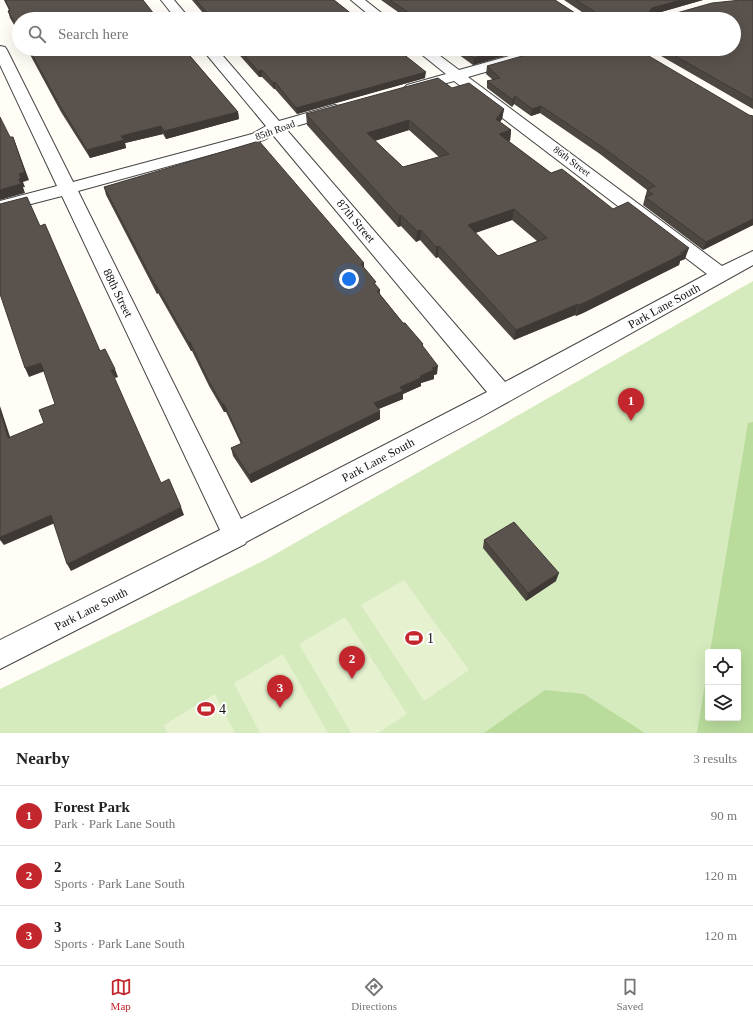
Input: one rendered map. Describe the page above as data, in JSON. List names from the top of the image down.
{
  "streets": {
    "street": [
      "85th Road",
      "86th Street",
      "87th Street",
      "88th Street",
      "Park Lane South"
    ]
  },
  "crossings": [
    ["85th Road", "87th Street"],
    ["85th Road", "88th Street"],
    ["86th Street", "Park Lane South"],
    ["87th Street", "Park Lane South"],
    ["88th Street", "Park Lane South"]
  ],
  "places": {
    "sports": ["1", "4"]
  },
  "page": {
    "search": "Search here",
    "pins": ["1", "2", "3"],
    "heading": ["Nearby", "3 results"],
    "list": [
      {
        "mark": "1",
        "name": "Forest Park",
        "note": "Park · Park Lane South",
        "value": "90 m"
      },
      {
        "mark": "2",
        "name": "2",
        "note": "Sports · Park Lane South",
        "value": "120 m"
      },
      {
        "mark": "3",
        "name": "3",
        "note": "Sports · Park Lane South",
        "value": "120 m"
      }
    ],
    "nav": ["Map", "Directions", "Saved"]
  }
}
